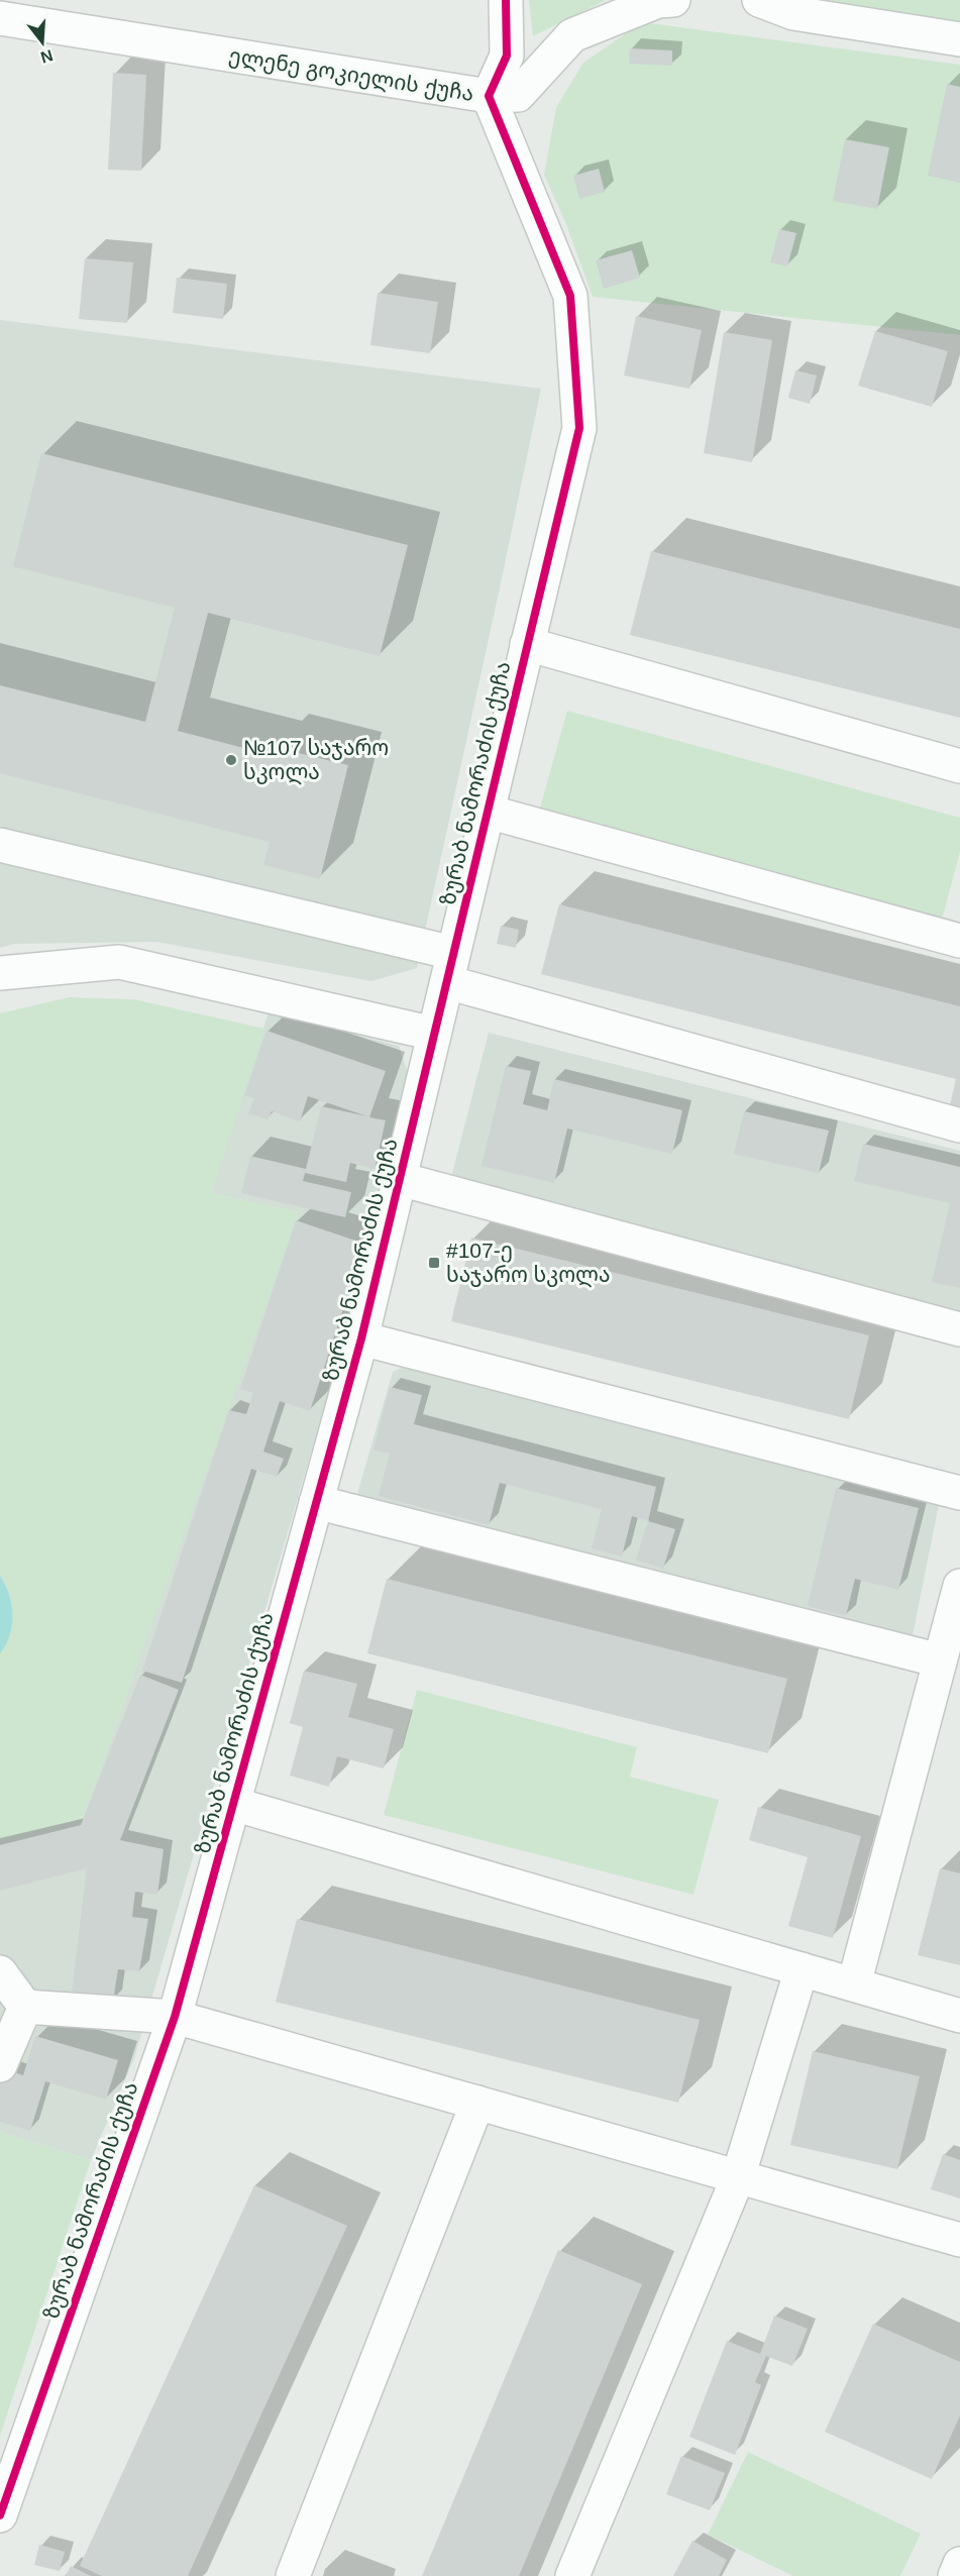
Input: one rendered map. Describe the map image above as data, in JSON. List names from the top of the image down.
{
  "streets": {
    "street": ["ელენე გოკიელის ქუჩა", "ზურაბ ნამორაძის ქუჩა"]
  },
  "crossings": [
    ["ელენე გოკიელის ქუჩა", "ზურაბ ნამორაძის ქუჩა"]
  ],
  "places": {
    "other": ["№107 საჯარო სკოლა"],
    "transit": ["#107-ე საჯარო სკოლა"]
  },
  "north": "bottom"
}
